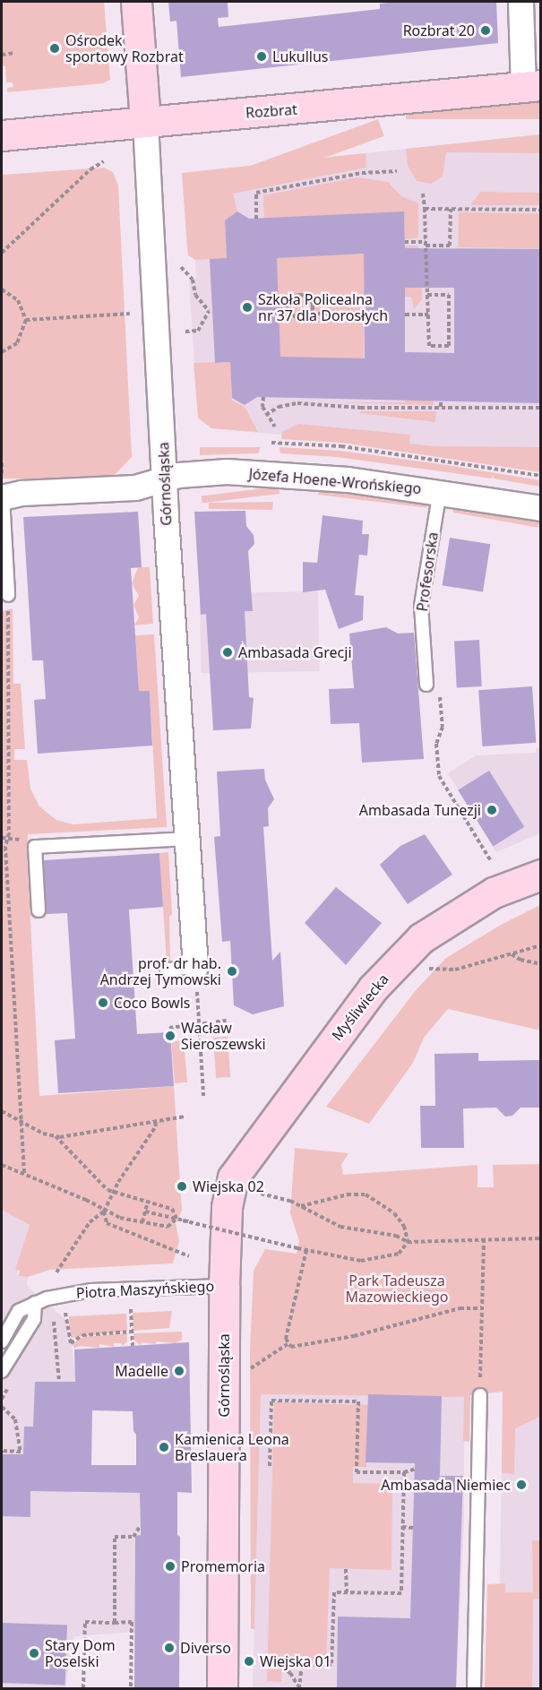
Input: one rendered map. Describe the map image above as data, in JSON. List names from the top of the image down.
{
  "streets": {
    "street": [
      "Rozbrat",
      "Józefa Hoene-Wrońskiego",
      "Górnośląska",
      "Myśliwiecka"
    ],
    "lane": ["Profesorska", "Piotra Maszyńskiego"]
  },
  "crossings": [
    ["Rozbrat", "Górnośląska"],
    ["Józefa Hoene-Wrońskiego", "Górnośląska"],
    ["Józefa Hoene-Wrońskiego", "Profesorska"],
    ["Górnośląska", "Myśliwiecka"],
    ["Górnośląska", "Piotra Maszyńskiego"]
  ],
  "parks": ["Park Tadeusza Mazowieckiego"],
  "places": [
    "Rozbrat 20",
    "Ośrodek sportowy Rozbrat",
    "Lukullus",
    "Szkoła Policealna nr 37 dla Dorosłych",
    "Ambasada Grecji",
    "Ambasada Tunezji",
    "prof. dr hab. Andrzej Tymowski",
    "Coco Bowls",
    "Wacław Sieroszewski",
    "Wiejska 02",
    "Madelle",
    "Kamienica Leona Breslauera",
    "Ambasada Niemiec",
    "Promemoria",
    "Diverso",
    "Stary Dom Poselski",
    "Wiejska 01"
  ]
}
